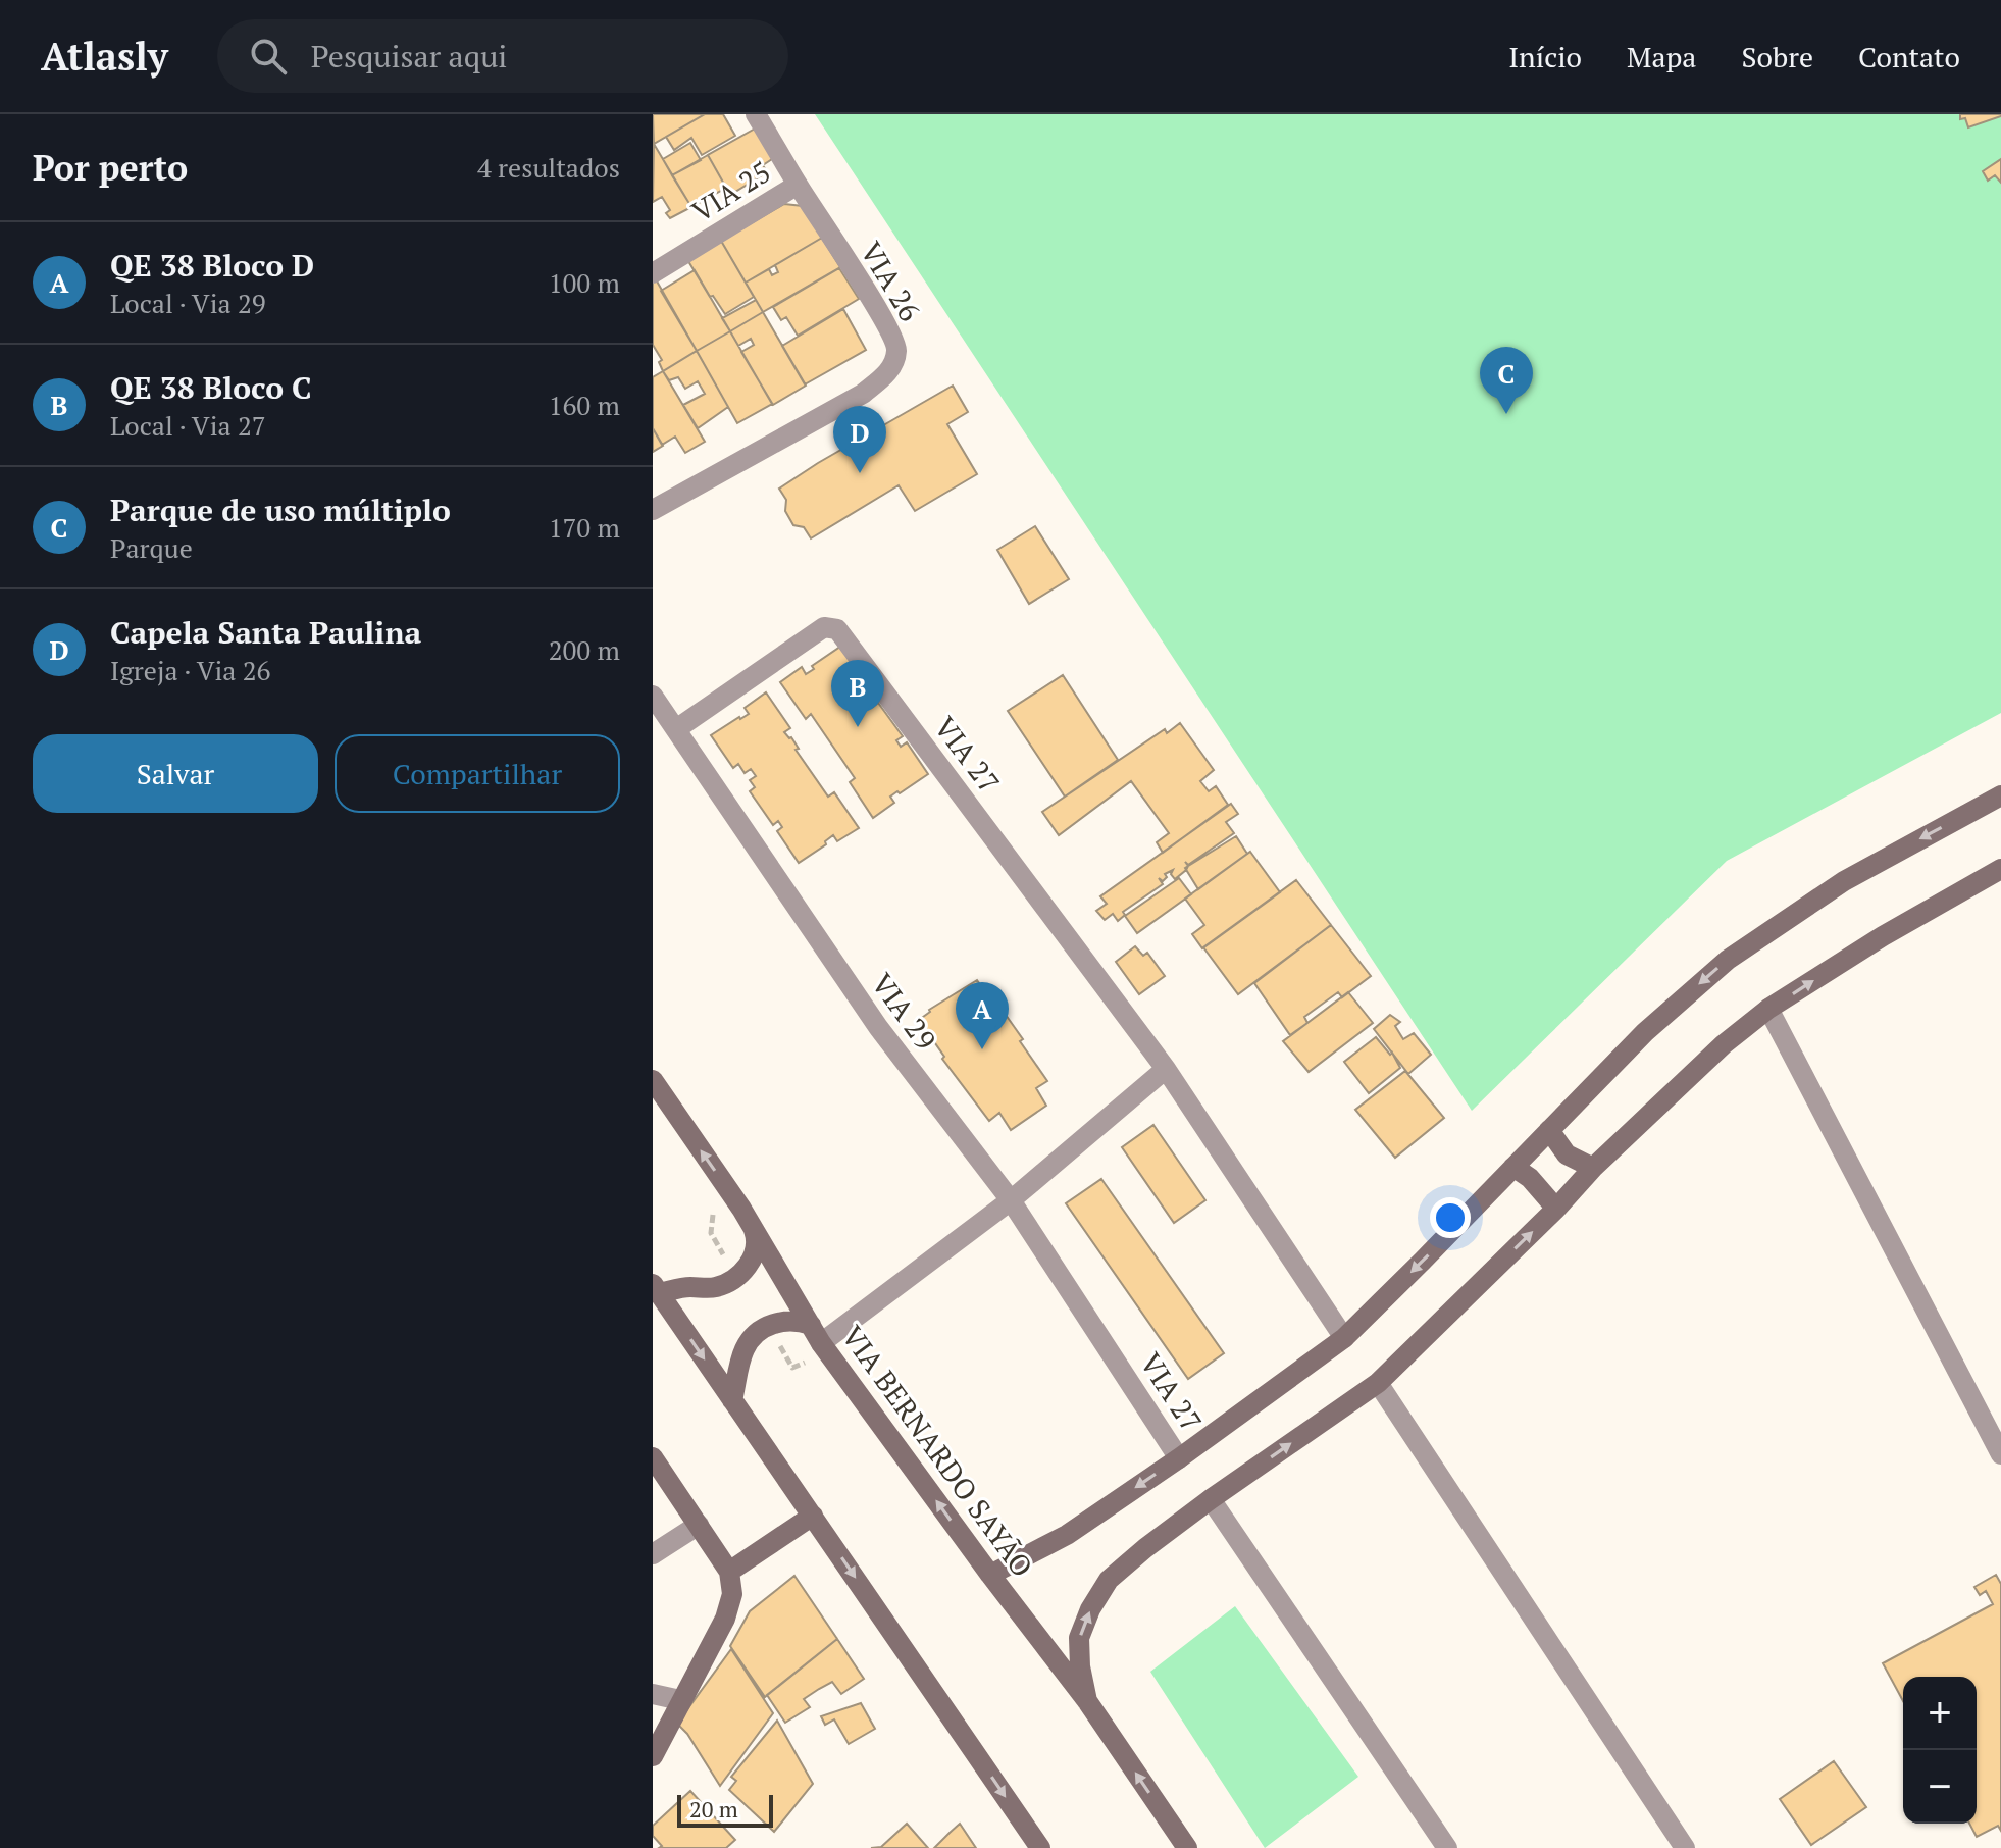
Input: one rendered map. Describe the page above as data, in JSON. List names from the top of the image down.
{
  "streets": {
    "street": [
      "VIA 25",
      "VIA 26",
      "VIA 27",
      "VIA 29",
      "VIA BERNARDO SAYÃO"
    ]
  },
  "crossings": [
    ["VIA 25", "VIA 26"],
    ["VIA 27", "VIA 29"]
  ],
  "scale_bar": "20 m",
  "page": {
    "header": "Atlasly",
    "search": "Pesquisar aqui",
    "nav": [
      "Início",
      "Mapa",
      "Sobre",
      "Contato"
    ],
    "heading": ["Por perto", "4 resultados"],
    "list": [
      {
        "mark": "A",
        "name": "QE 38 Bloco D",
        "note": "Local · Via 29",
        "value": "100 m"
      },
      {
        "mark": "B",
        "name": "QE 38 Bloco C",
        "note": "Local · Via 27",
        "value": "160 m"
      },
      {
        "mark": "C",
        "name": "Parque de uso múltiplo",
        "note": "Parque",
        "value": "170 m"
      },
      {
        "mark": "D",
        "name": "Capela Santa Paulina",
        "note": "Igreja · Via 26",
        "value": "200 m"
      }
    ],
    "pins": [
      "C",
      "D",
      "B",
      "A"
    ],
    "buttons": ["Salvar", "Compartilhar"],
    "map_buttons": ["+", "−"],
    "scale": "20 m"
  }
}
